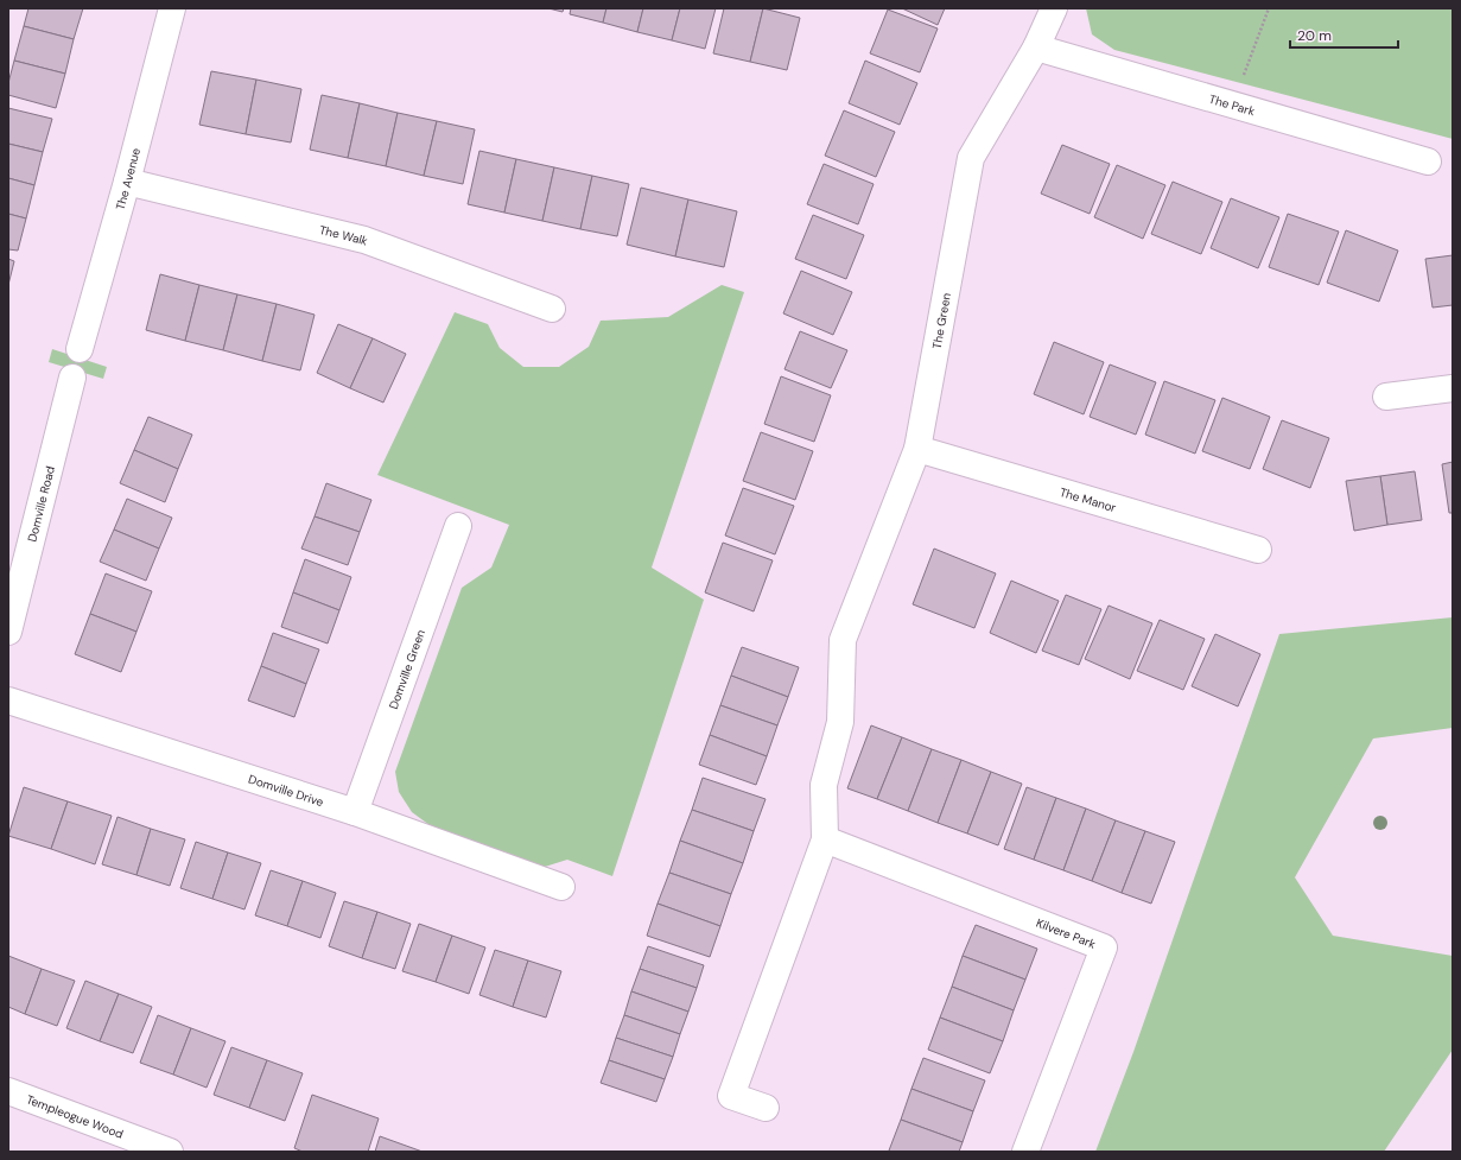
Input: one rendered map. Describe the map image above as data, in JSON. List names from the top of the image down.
{
  "streets": {
    "street": [
      "The Park",
      "The Avenue",
      "The Walk",
      "The Green",
      "The Manor",
      "Domville Road",
      "Domville Green",
      "Domville Drive",
      "Kilvere Park",
      "Templeogue Wood"
    ]
  },
  "crossings": [
    ["The Park", "The Green"],
    ["The Avenue", "The Walk"],
    ["The Green", "The Manor"],
    ["The Green", "Kilvere Park"],
    ["Domville Green", "Domville Drive"]
  ],
  "scale_bar": "20 m"
}
